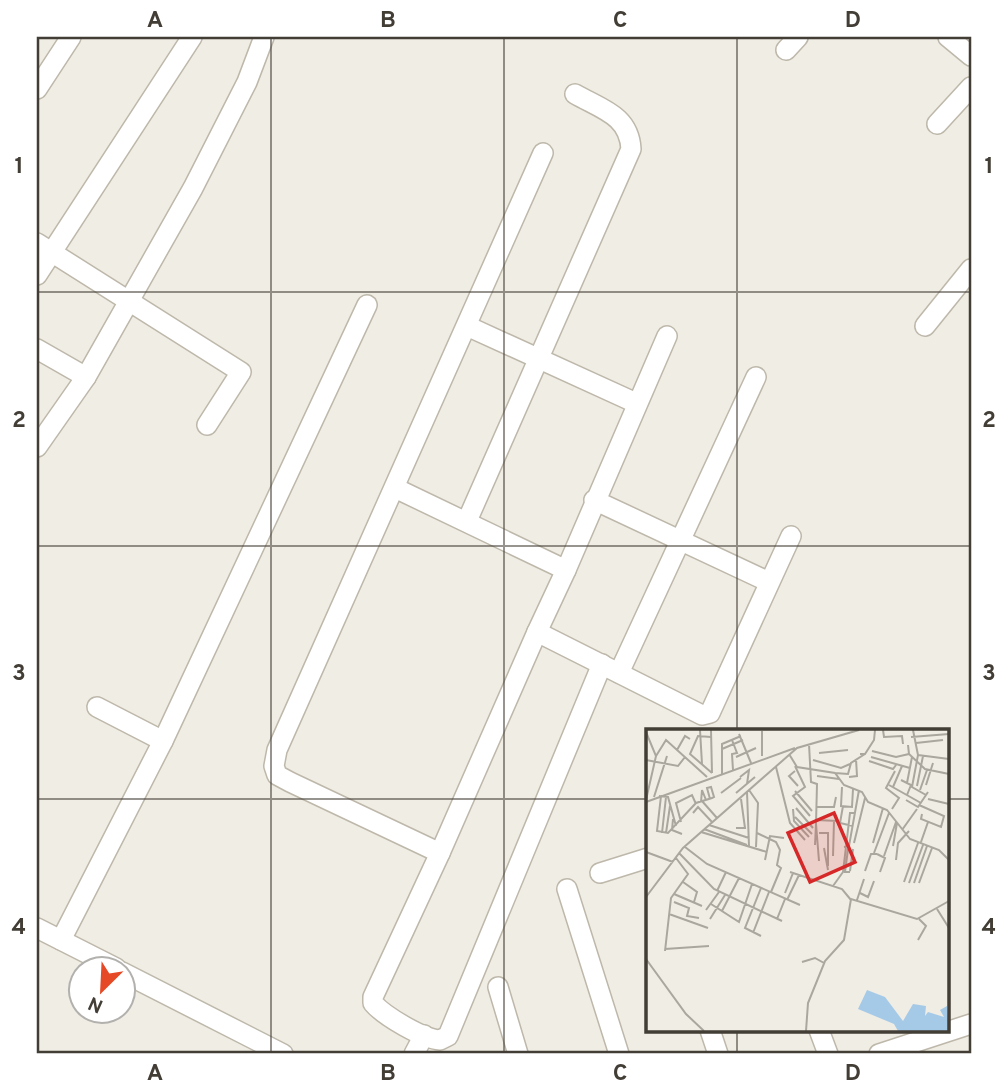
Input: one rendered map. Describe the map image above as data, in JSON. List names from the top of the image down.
{
  "north": "bottom left",
  "grid": {
    "columns": [
      "A",
      "B",
      "C",
      "D"
    ],
    "rows": [
      "1",
      "2",
      "3",
      "4"
    ]
  }
}
